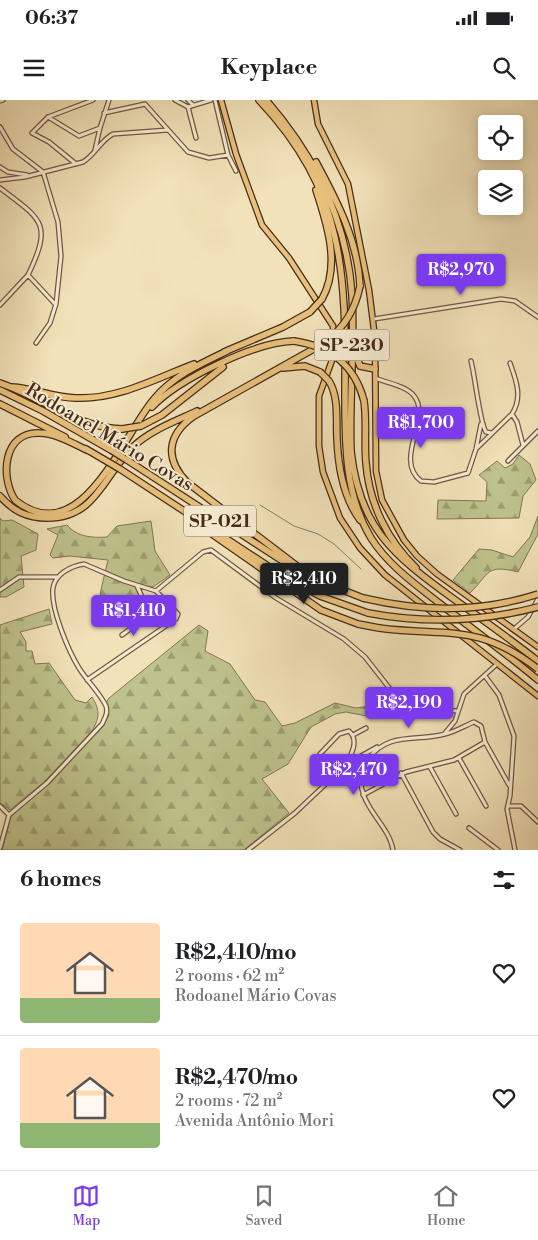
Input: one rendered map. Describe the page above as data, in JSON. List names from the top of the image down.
{
  "streets": {
    "highway": ["SP-230", "Rodoanel Mário Covas", "SP-021"]
  },
  "page": {
    "status": "06:37",
    "header": "Keyplace",
    "price": [
      "R$2,970",
      "R$1,700",
      "R$2,410",
      "R$1,410",
      "R$2,190",
      "R$2,470"
    ],
    "heading": "6 homes",
    "list": [
      {
        "name": "R$2,410/mo",
        "note": "2 rooms · 62 m² · Rodoanel Mário Covas"
      },
      {
        "name": "R$2,470/mo",
        "note": "2 rooms · 72 m² · Avenida Antônio Mori"
      }
    ],
    "tabs": ["Map", "Saved", "Home"]
  }
}
